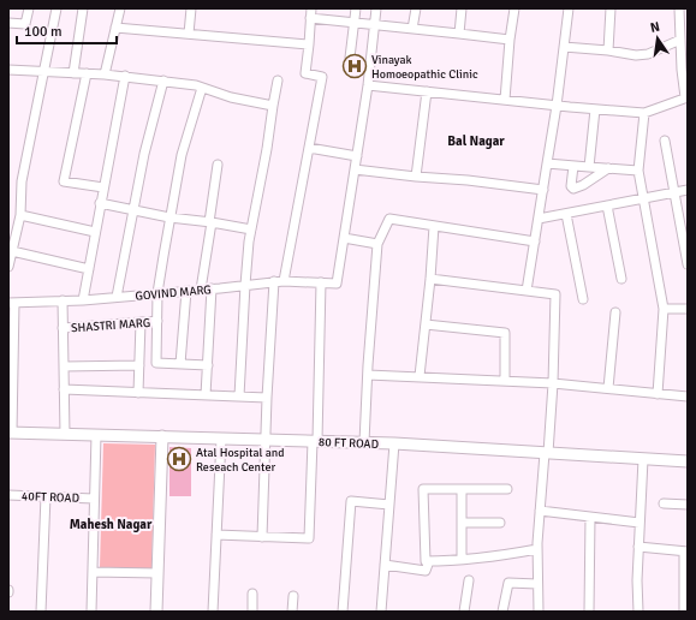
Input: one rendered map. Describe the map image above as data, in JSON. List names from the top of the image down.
{
  "streets": {
    "street": [
      "GOVIND MARG",
      "SHASTRI MARG",
      "80 FT ROAD",
      "40FT ROAD"
    ]
  },
  "districts": ["Bal Nagar", "Mahesh Nagar"],
  "places": {
    "hospital": ["Vinayak Homoeopathic Clinic", "Atal Hospital and Reseach Center"]
  },
  "scale_bar": "100 m",
  "north": "top"
}
